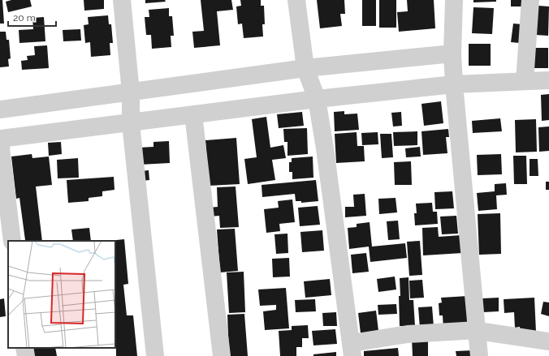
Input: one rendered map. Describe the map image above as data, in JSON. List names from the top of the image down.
{
  "scale_bar": "20 m"
}
